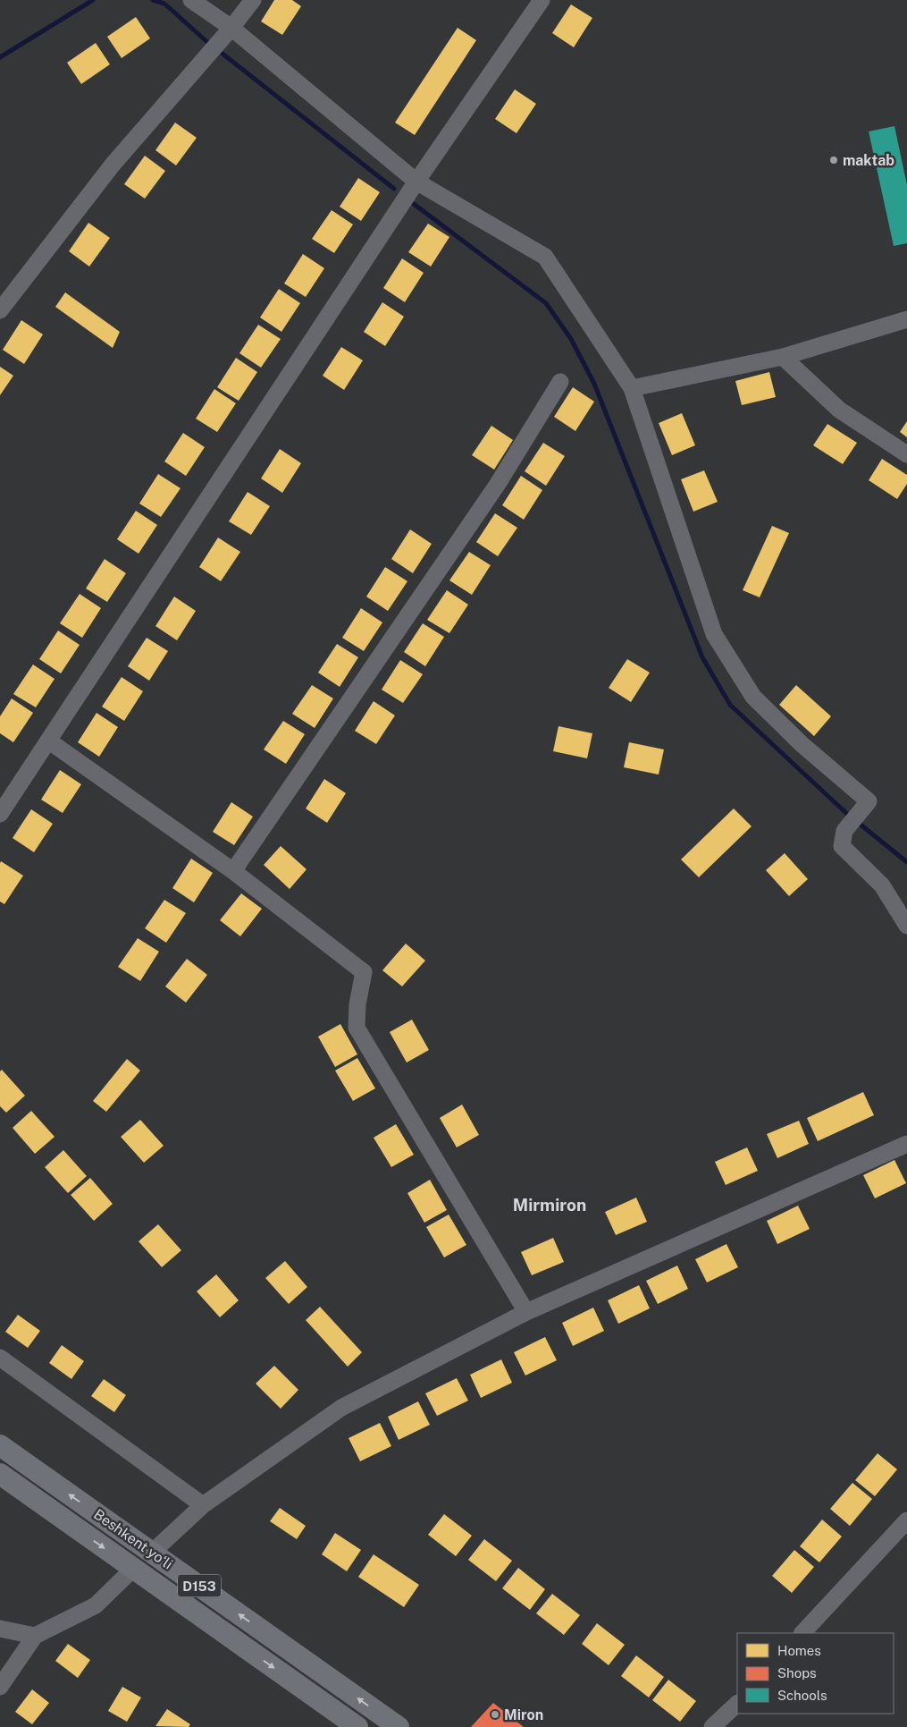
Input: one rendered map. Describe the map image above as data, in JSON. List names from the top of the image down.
{
  "streets": {
    "main road": ["Beshkent yoʻli", "D153"]
  },
  "districts": ["Mirmiron"],
  "places": ["maktab", "Miron"],
  "legend": ["Homes", "Shops", "Schools"]
}
